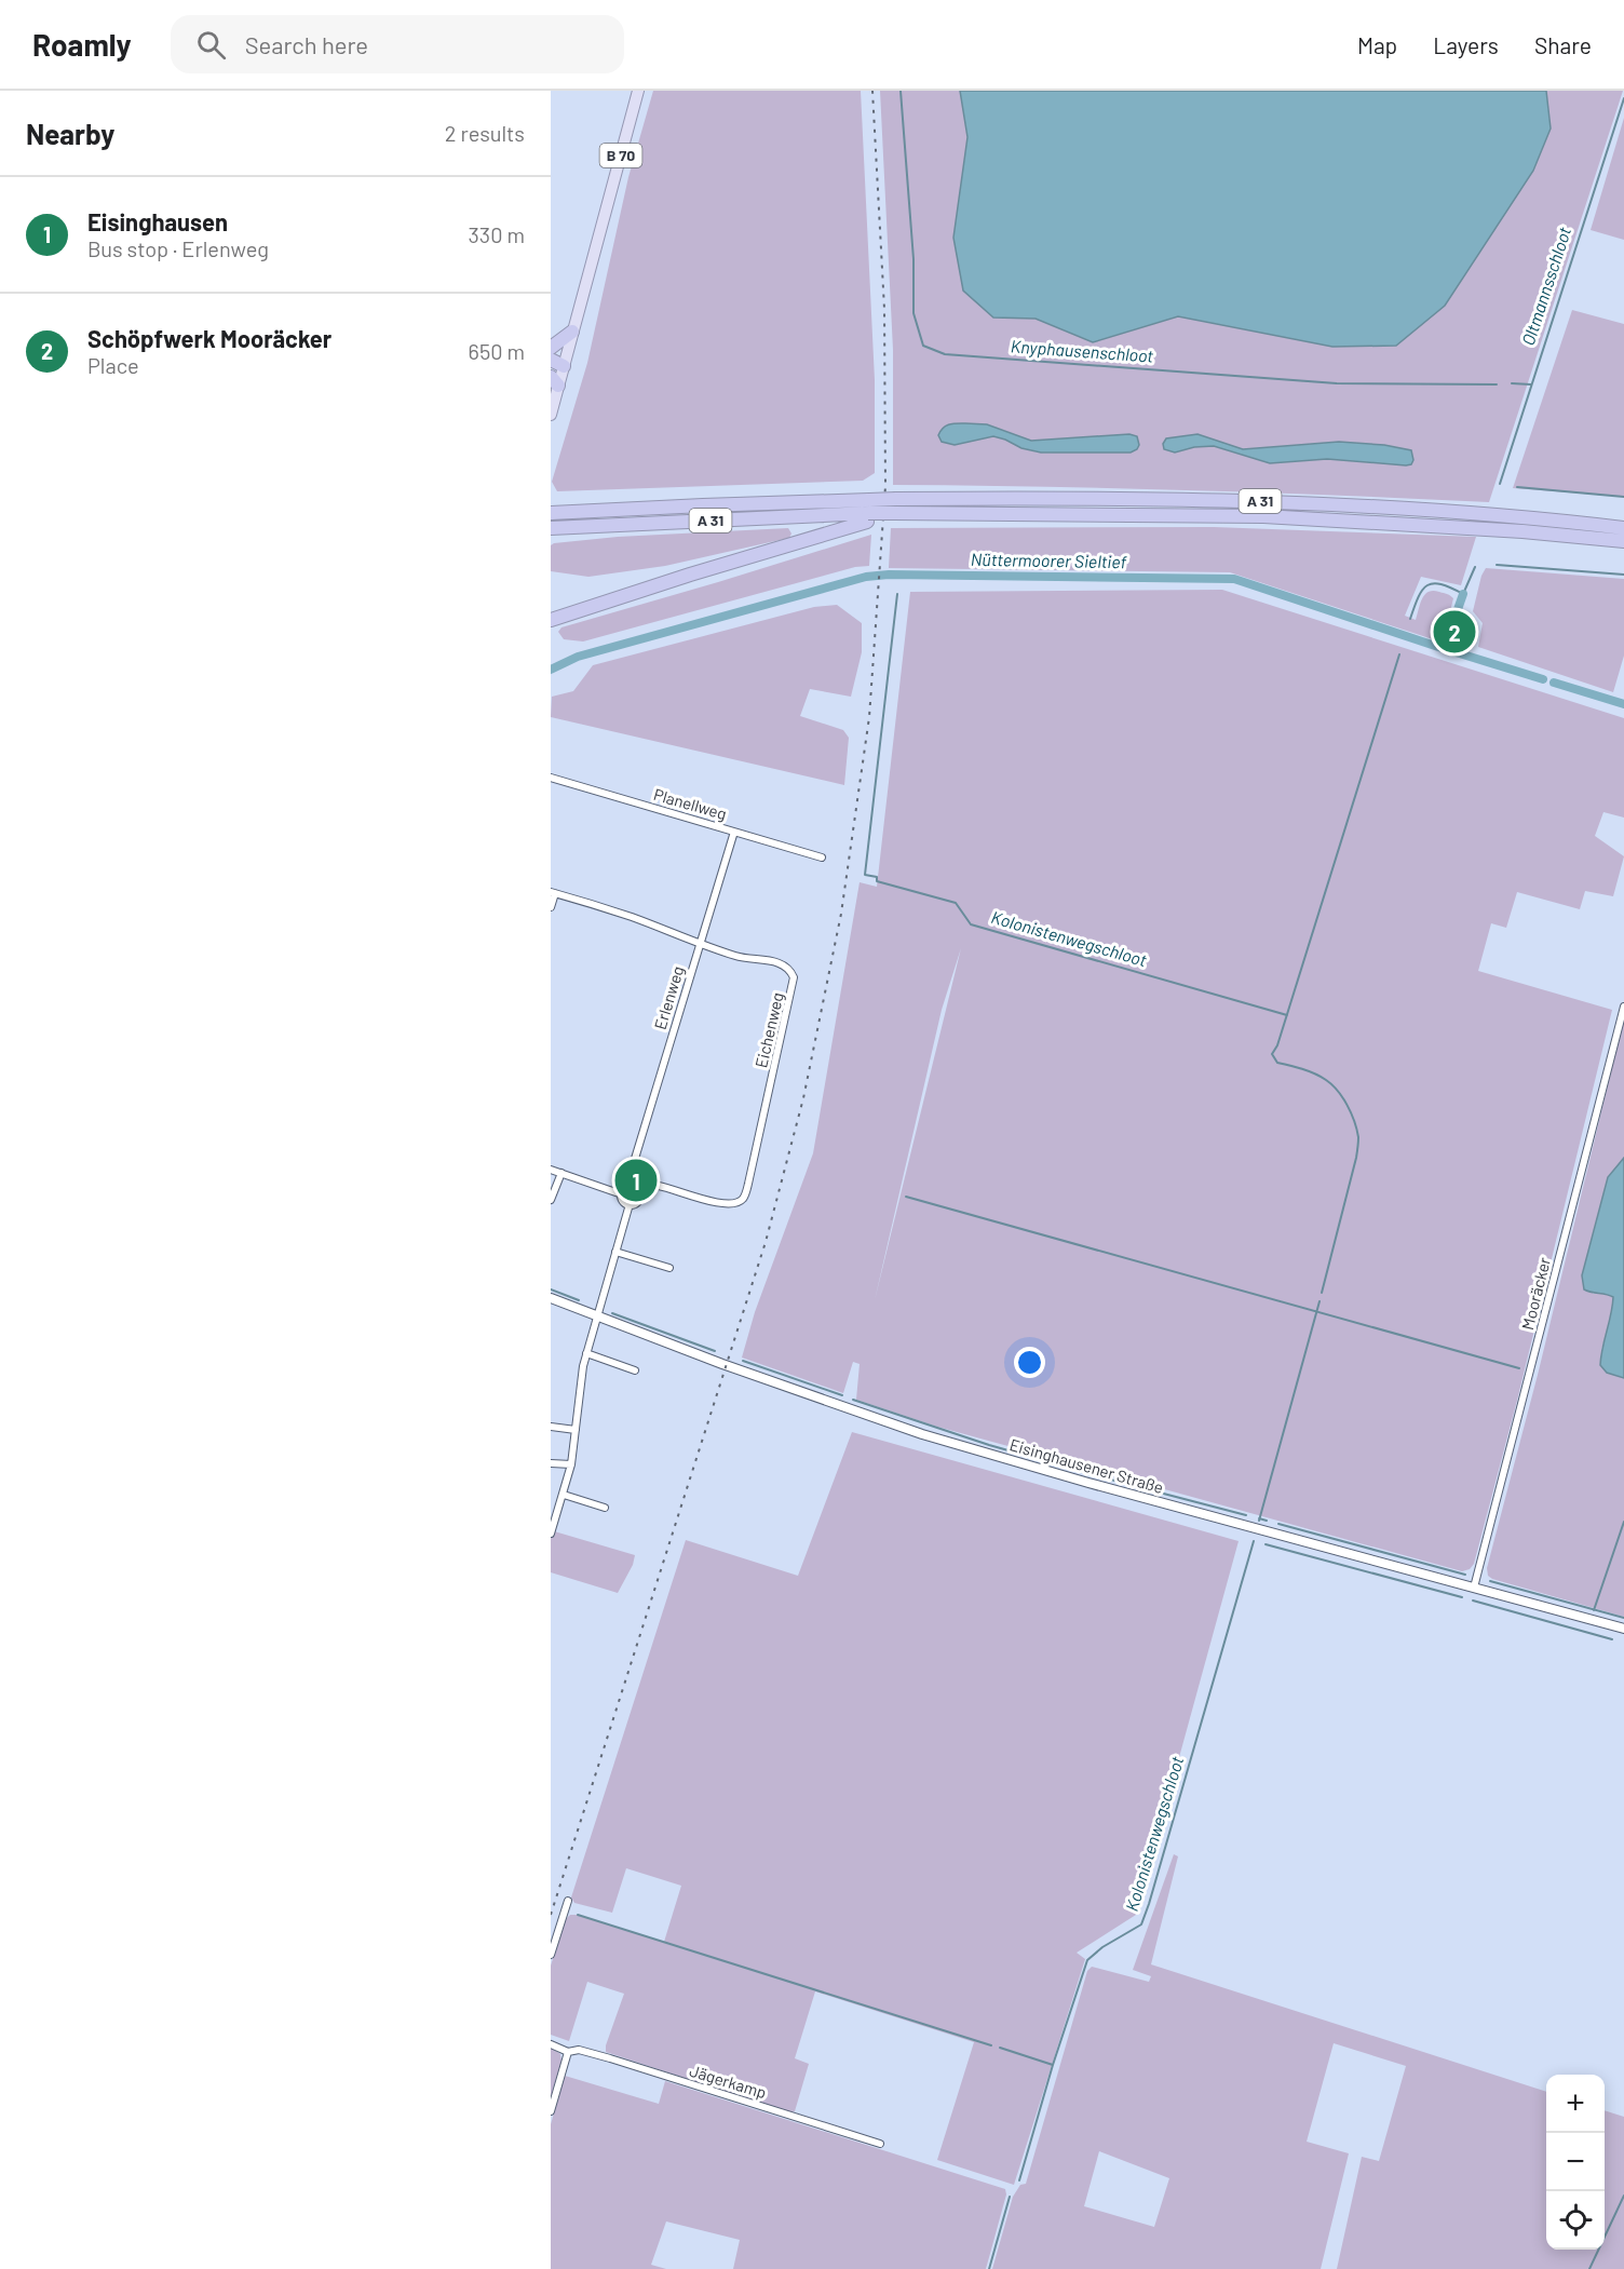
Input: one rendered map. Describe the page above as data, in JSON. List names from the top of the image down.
{
  "streets": {
    "highway": ["A 31"],
    "main road": ["B 70"],
    "street": [
      "Planellweg",
      "Erlenweg",
      "Eichenweg",
      "Mooräcker",
      "Eisinghausener Straße",
      "Jägerkamp"
    ]
  },
  "crossings": [
    ["Planellweg", "Erlenweg"],
    ["Erlenweg", "Eichenweg"],
    ["Mooräcker", "Eisinghausener Straße"]
  ],
  "water": [
    "Oltmannsschloot",
    "Knyphausenschloot",
    "Nüttermoorer Sieltief",
    "Kolonistenwegschloot"
  ],
  "page": {
    "header": "Roamly",
    "search": "Search here",
    "nav": ["Map", "Layers", "Share"],
    "heading": ["Nearby", "2 results"],
    "list": [
      {
        "mark": "1",
        "name": "Eisinghausen",
        "note": "Bus stop · Erlenweg",
        "value": "330 m"
      },
      {
        "mark": "2",
        "name": "Schöpfwerk Mooräcker",
        "note": "Place",
        "value": "650 m"
      }
    ],
    "pins": ["2", "1"],
    "map_buttons": ["+", "−"]
  }
}
